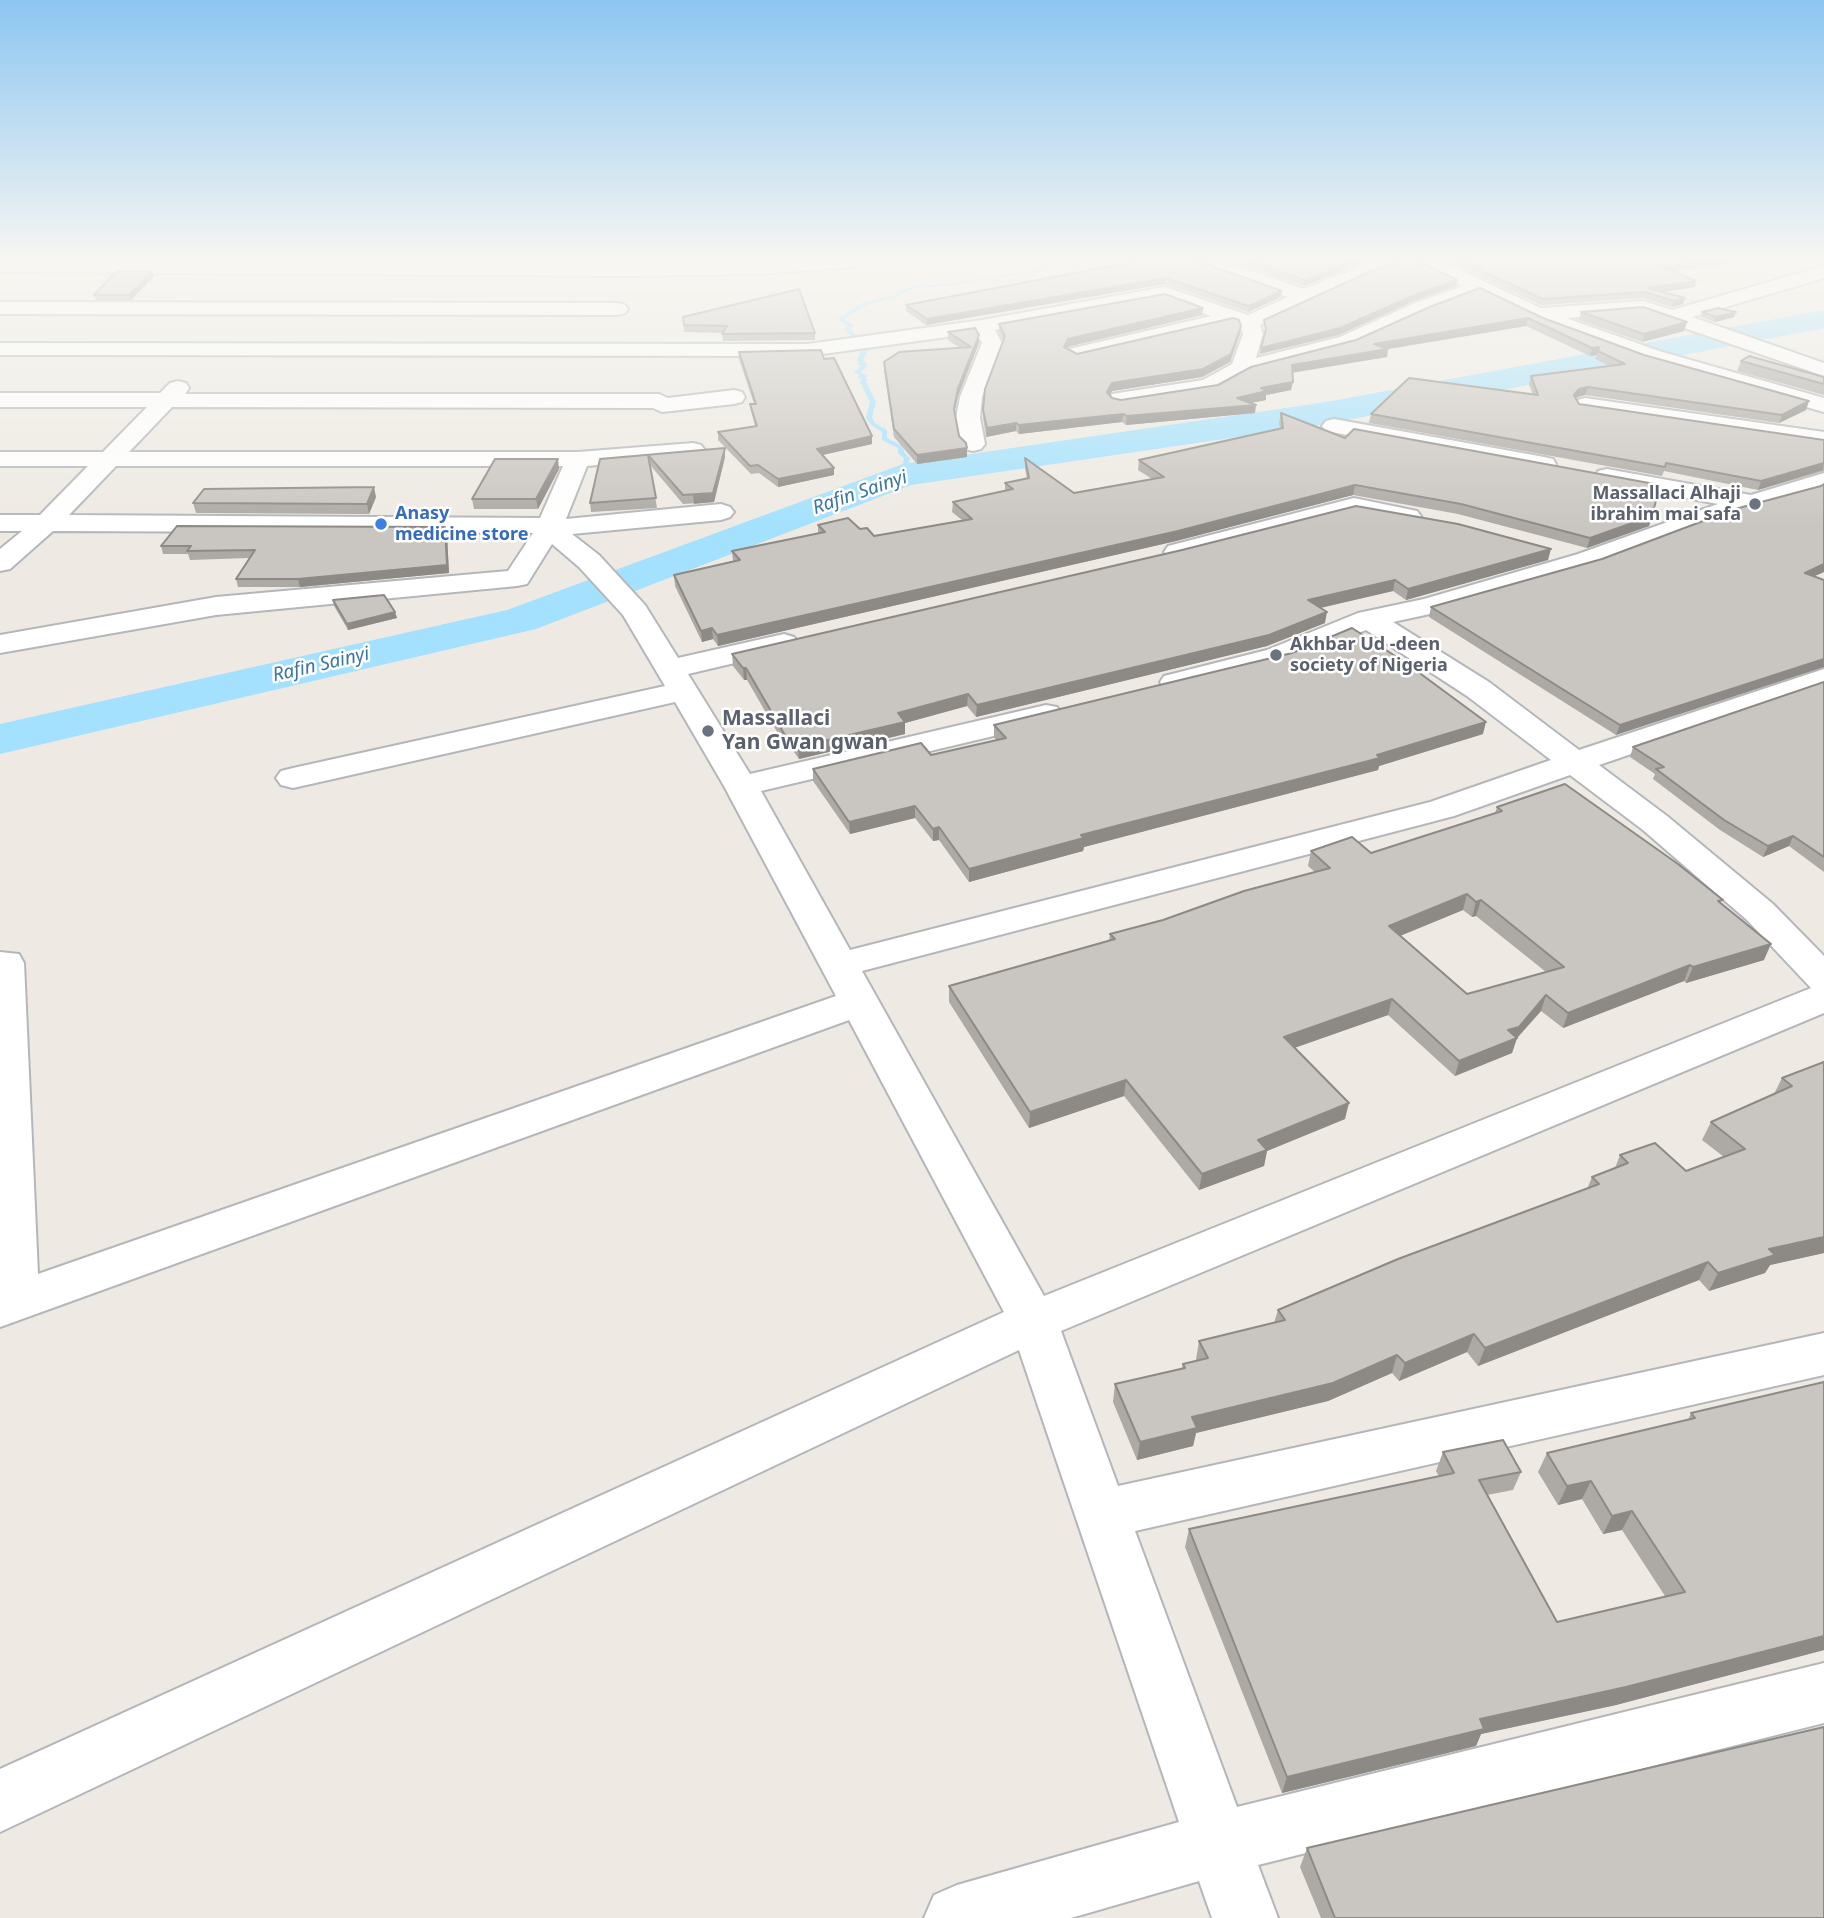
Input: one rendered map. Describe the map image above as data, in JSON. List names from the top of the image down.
{
  "water": ["Rafin Sainyi"],
  "places": [
    "Massallaci Alhaji ibrahim mai safa",
    "Anasy medicine store",
    "Akhbar Ud -deen society of Nigeria",
    "Massallaci Yan Gwan gwan"
  ]
}
